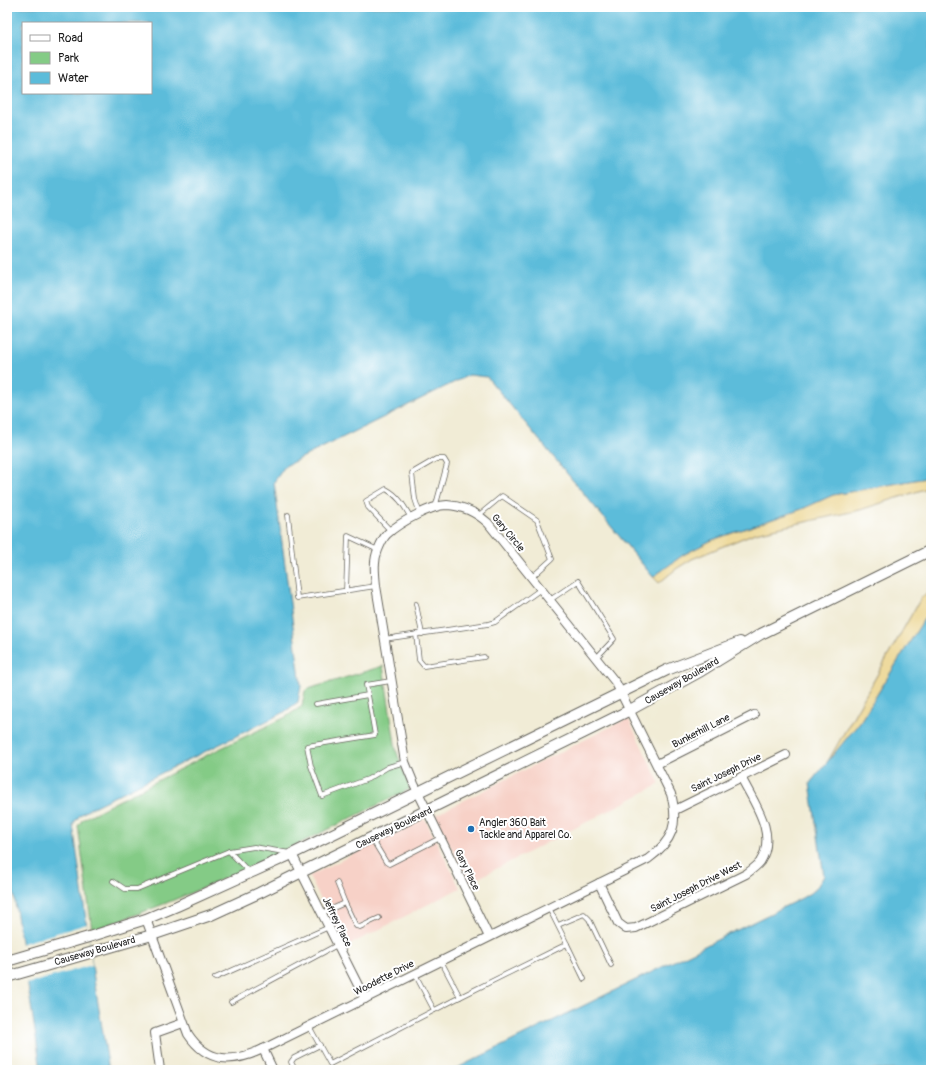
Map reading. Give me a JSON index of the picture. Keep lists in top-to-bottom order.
{
  "streets": {
    "street": [
      "Gary Circle",
      "Causeway Boulevard",
      "Bunkerhill Lane",
      "Saint Joseph Drive",
      "Gary Place",
      "Saint Joseph Drive West",
      "Jeffrey Place",
      "Woodette Drive"
    ]
  },
  "crossings": [
    ["Gary Circle", "Causeway Boulevard"],
    ["Gary Circle", "Bunkerhill Lane"],
    ["Gary Circle", "Saint Joseph Drive"],
    ["Gary Circle", "Gary Place"],
    ["Gary Circle", "Woodette Drive"],
    ["Causeway Boulevard", "Gary Place"],
    ["Causeway Boulevard", "Jeffrey Place"],
    ["Causeway Boulevard", "Woodette Drive"],
    ["Saint Joseph Drive", "Saint Joseph Drive West"],
    ["Saint Joseph Drive", "Woodette Drive"],
    ["Gary Place", "Woodette Drive"],
    ["Saint Joseph Drive West", "Woodette Drive"],
    ["Jeffrey Place", "Woodette Drive"]
  ],
  "places": ["Angler 360 Bait Tackle and Apparel Co."],
  "legend": ["Road", "Park", "Water"]
}
